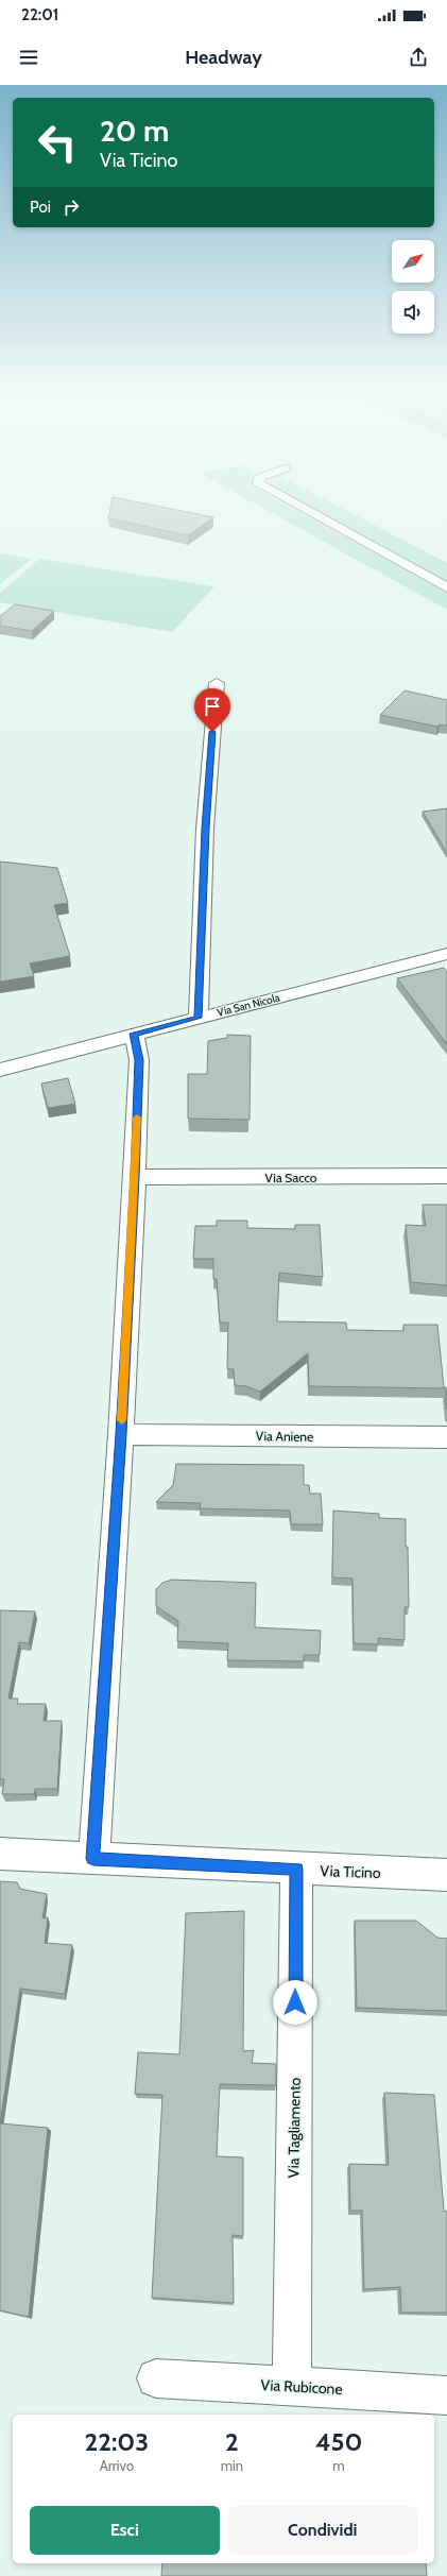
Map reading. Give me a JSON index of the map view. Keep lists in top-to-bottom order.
{
  "streets": {
    "street": [
      "Via San Nicola",
      "Via Sacco",
      "Via Aniene",
      "Via Ticino",
      "Via Tagliamento",
      "Via Rubicone"
    ]
  },
  "crossings": [
    ["Via Ticino", "Via Tagliamento"],
    ["Via Tagliamento", "Via Rubicone"]
  ],
  "north": "top right",
  "page": {
    "status": "22:01",
    "header": "Headway",
    "turn": ["20 m", "Via Ticino"],
    "then": "Poi",
    "eta": [
      "22:03",
      "Arrivo",
      "2",
      "min",
      "450",
      "m"
    ],
    "buttons": ["Esci", "Condividi"]
  }
}
